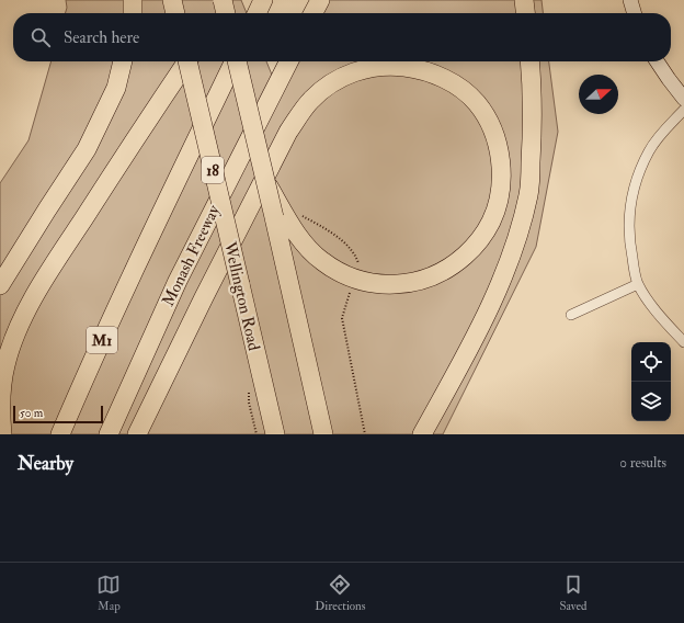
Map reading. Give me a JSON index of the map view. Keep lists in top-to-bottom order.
{
  "streets": {
    "highway": [
      "18",
      "Monash Freeway",
      "Wellington Road",
      "M1"
    ]
  },
  "scale_bar": "50 m",
  "north": "right",
  "page": {
    "search": "Search here",
    "scale": "50 m",
    "heading": ["Nearby", "0 results"],
    "nav": ["Map", "Directions", "Saved"]
  }
}
